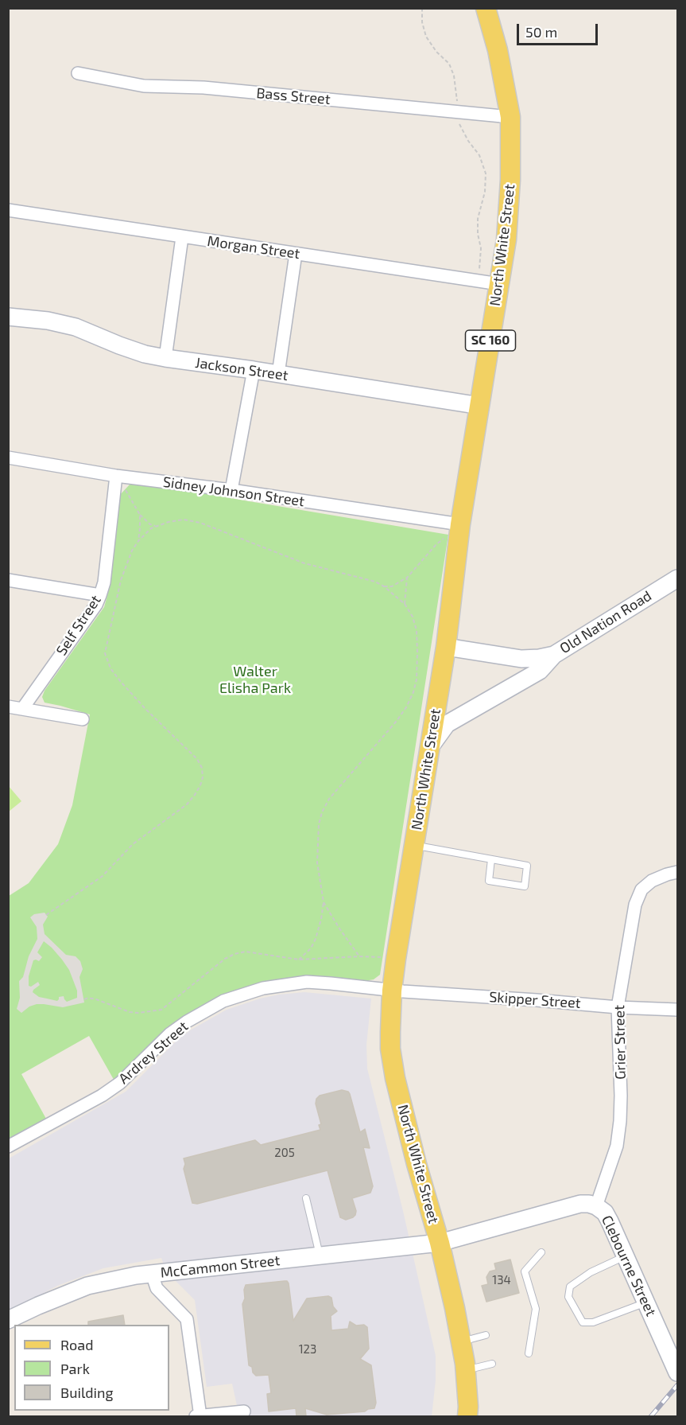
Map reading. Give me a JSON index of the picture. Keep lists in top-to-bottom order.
{
  "streets": {
    "main road": ["North White Street", "SC 160"],
    "street": [
      "Bass Street",
      "Morgan Street",
      "Jackson Street",
      "Sidney Johnson Street",
      "Old Nation Road",
      "Self Street",
      "Skipper Street",
      "Grier Street",
      "Ardrey Street",
      "Clebourne Street",
      "McCammon Street"
    ]
  },
  "crossings": [
    ["Bass Street", "North White Street"],
    ["North White Street", "Morgan Street"],
    ["North White Street", "Jackson Street"],
    ["North White Street", "Sidney Johnson Street"],
    ["North White Street", "Old Nation Road"],
    ["North White Street", "Skipper Street"],
    ["North White Street", "Ardrey Street"],
    ["North White Street", "Clebourne Street"],
    ["North White Street", "McCammon Street"],
    ["Sidney Johnson Street", "Self Street"],
    ["Skipper Street", "Grier Street"],
    ["Skipper Street", "Ardrey Street"],
    ["Grier Street", "Clebourne Street"],
    ["Clebourne Street", "McCammon Street"]
  ],
  "parks": ["Walter Elisha Park"],
  "house_numbers": ["205", "134", "123"],
  "legend": ["Road", "Park", "Building"],
  "scale_bar": "50 m"
}
